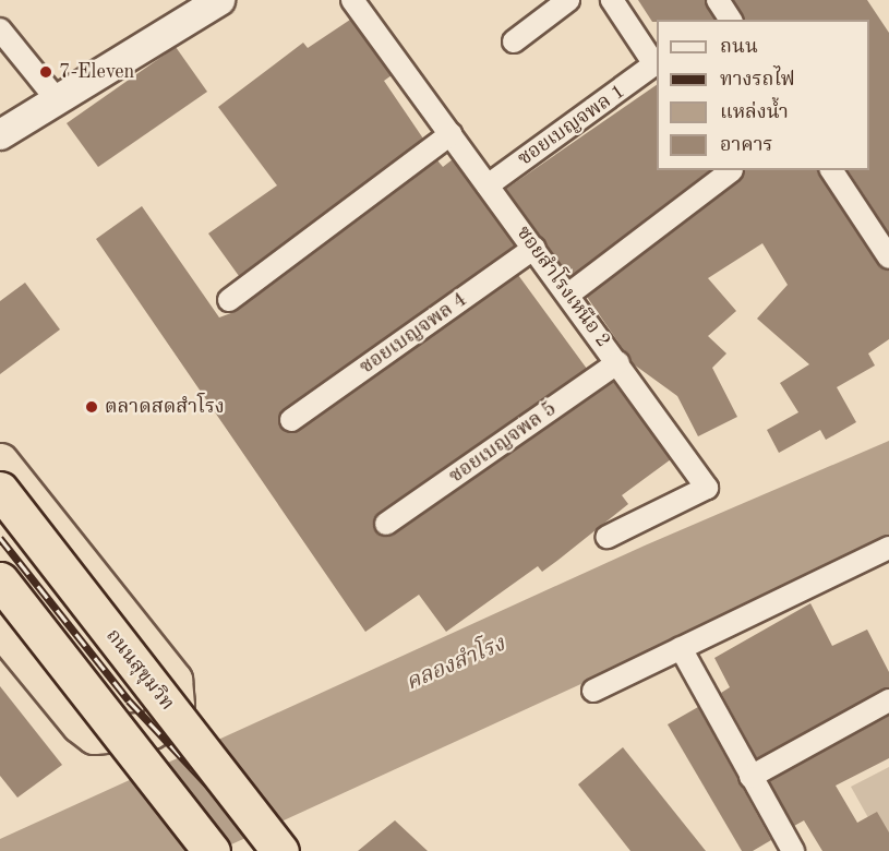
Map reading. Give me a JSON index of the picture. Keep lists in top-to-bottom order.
{
  "streets": {
    "highway": ["ถนนสุขุมวิท"],
    "street": [
      "ซอยเบญจพล 1",
      "ซอยสำโรงเหนือ 2",
      "ซอยเบญจพล 4",
      "ซอยเบญจพล 5"
    ]
  },
  "crossings": [
    ["ซอยเบญจพล 1", "ซอยสำโรงเหนือ 2"],
    ["ซอยสำโรงเหนือ 2", "ซอยเบญจพล 4"],
    ["ซอยสำโรงเหนือ 2", "ซอยเบญจพล 5"]
  ],
  "water": ["คลองสำโรง"],
  "places": ["7-Eleven", "ตลาดสดสำโรง"],
  "legend": [
    "ถนน",
    "ทางรถไฟ",
    "แหล่งน้ำ",
    "อาคาร"
  ]
}
